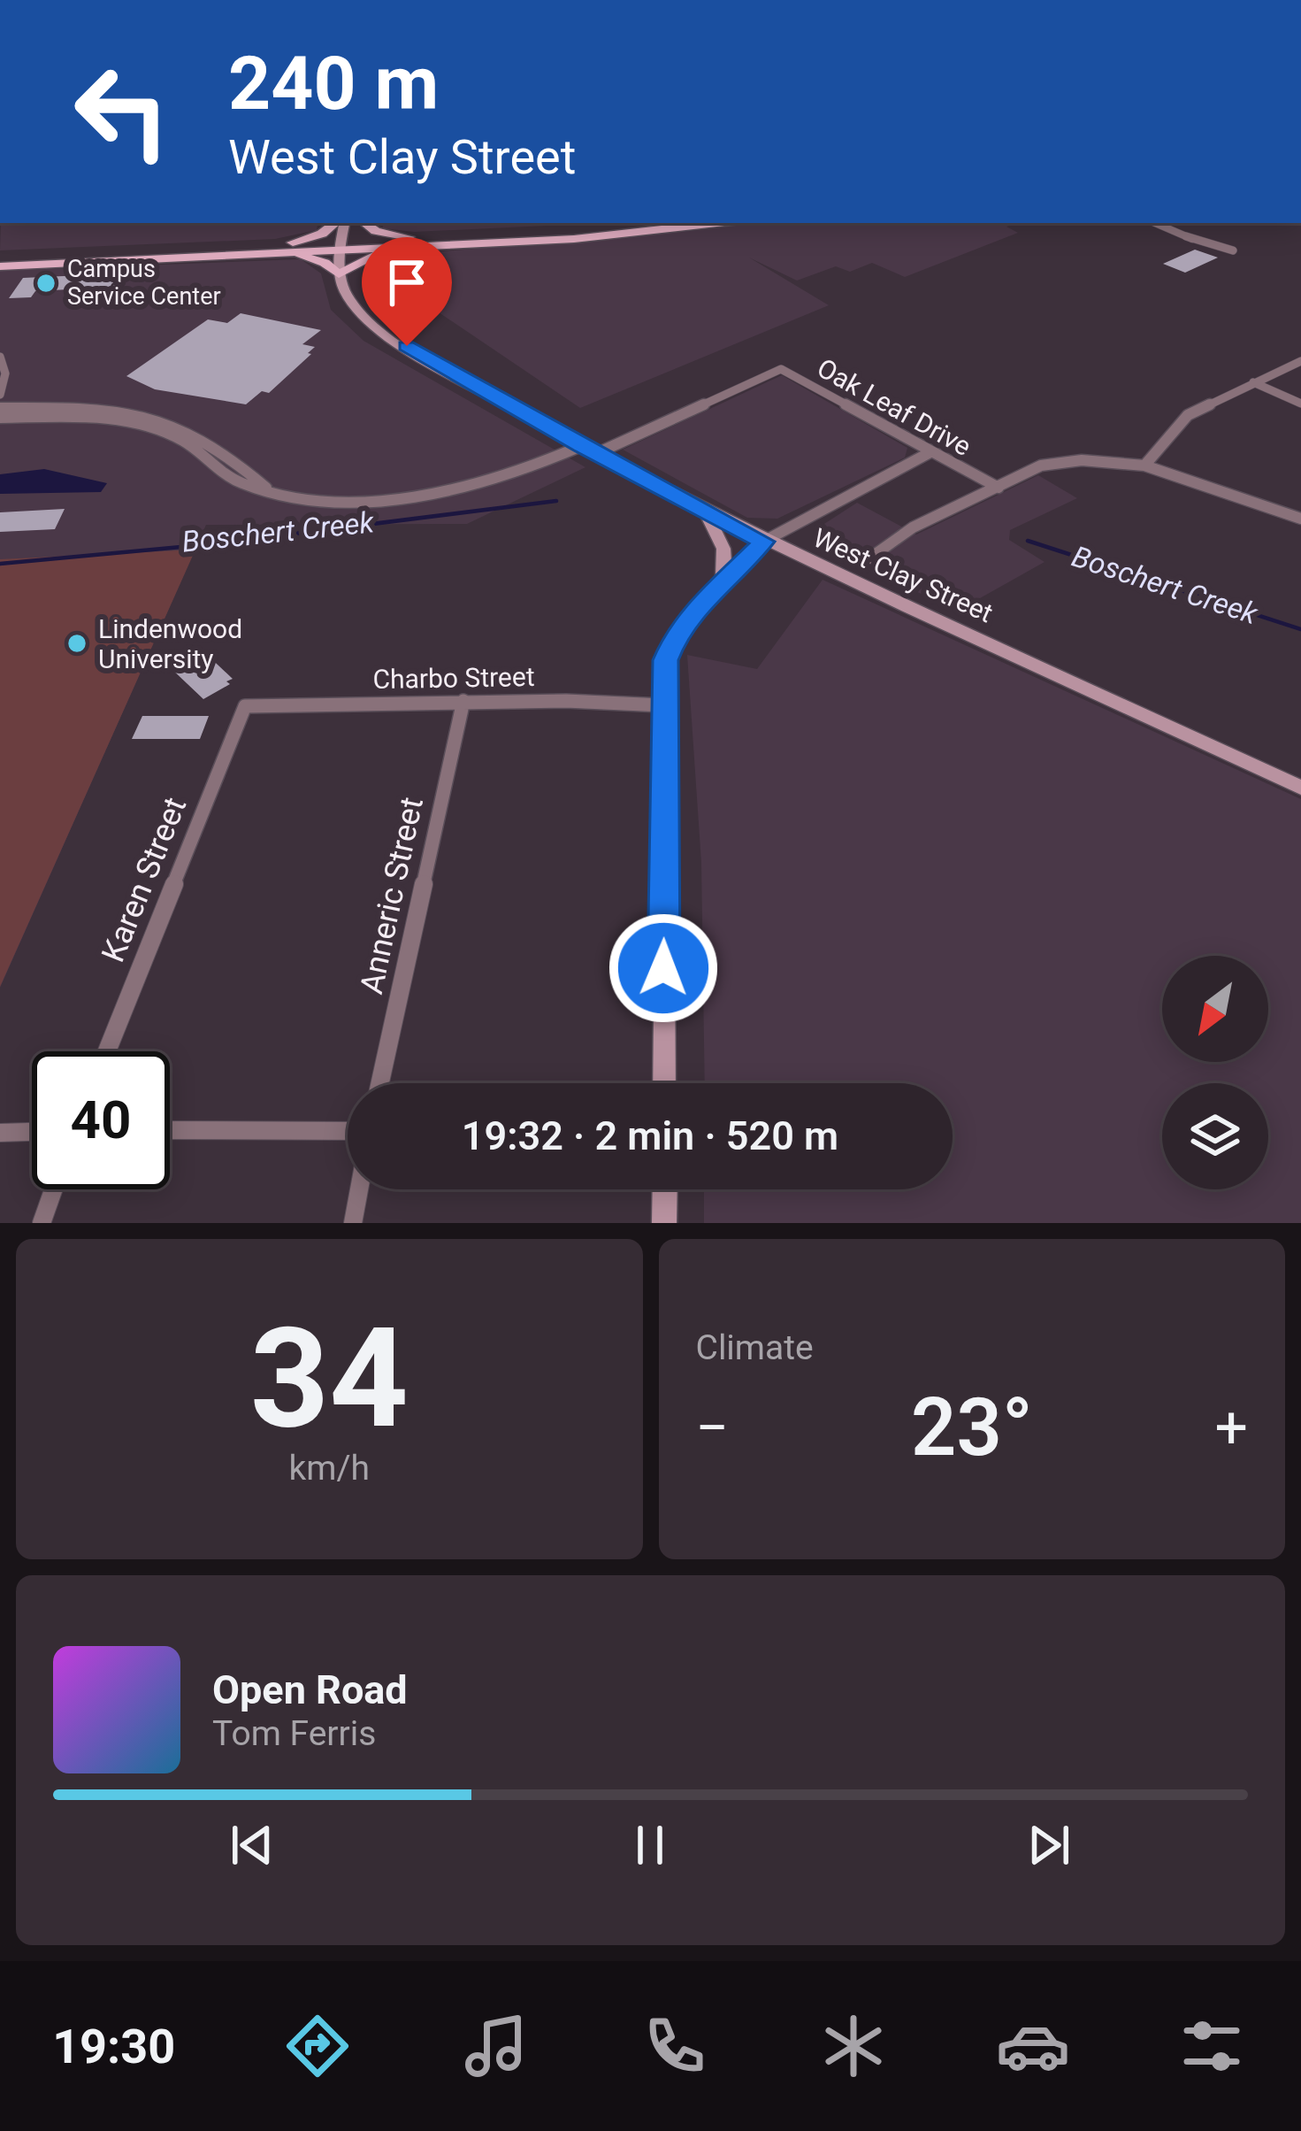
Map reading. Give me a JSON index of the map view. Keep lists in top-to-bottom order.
{
  "streets": {
    "main road": ["West Clay Street"],
    "street": [
      "Oak Leaf Drive",
      "Charbo Street",
      "Karen Street",
      "Anneric Street"
    ]
  },
  "crossings": [
    ["Oak Leaf Drive", "West Clay Street"],
    ["Charbo Street", "Karen Street"],
    ["Charbo Street", "Anneric Street"]
  ],
  "water": ["Boschert Creek"],
  "places": ["Campus Service Center", "Lindenwood University"],
  "north": "bottom left",
  "page": {
    "turn": ["240 m", "West Clay Street"],
    "limit": "40",
    "trip": "19:32 · 2 min · 520 m",
    "tile": [
      ["34", "km/h"],
      "Climate"
    ],
    "heat": ["−", "23°", "+"],
    "song": ["Open Road", "Tom Ferris"],
    "tabs": "19:30"
  }
}
